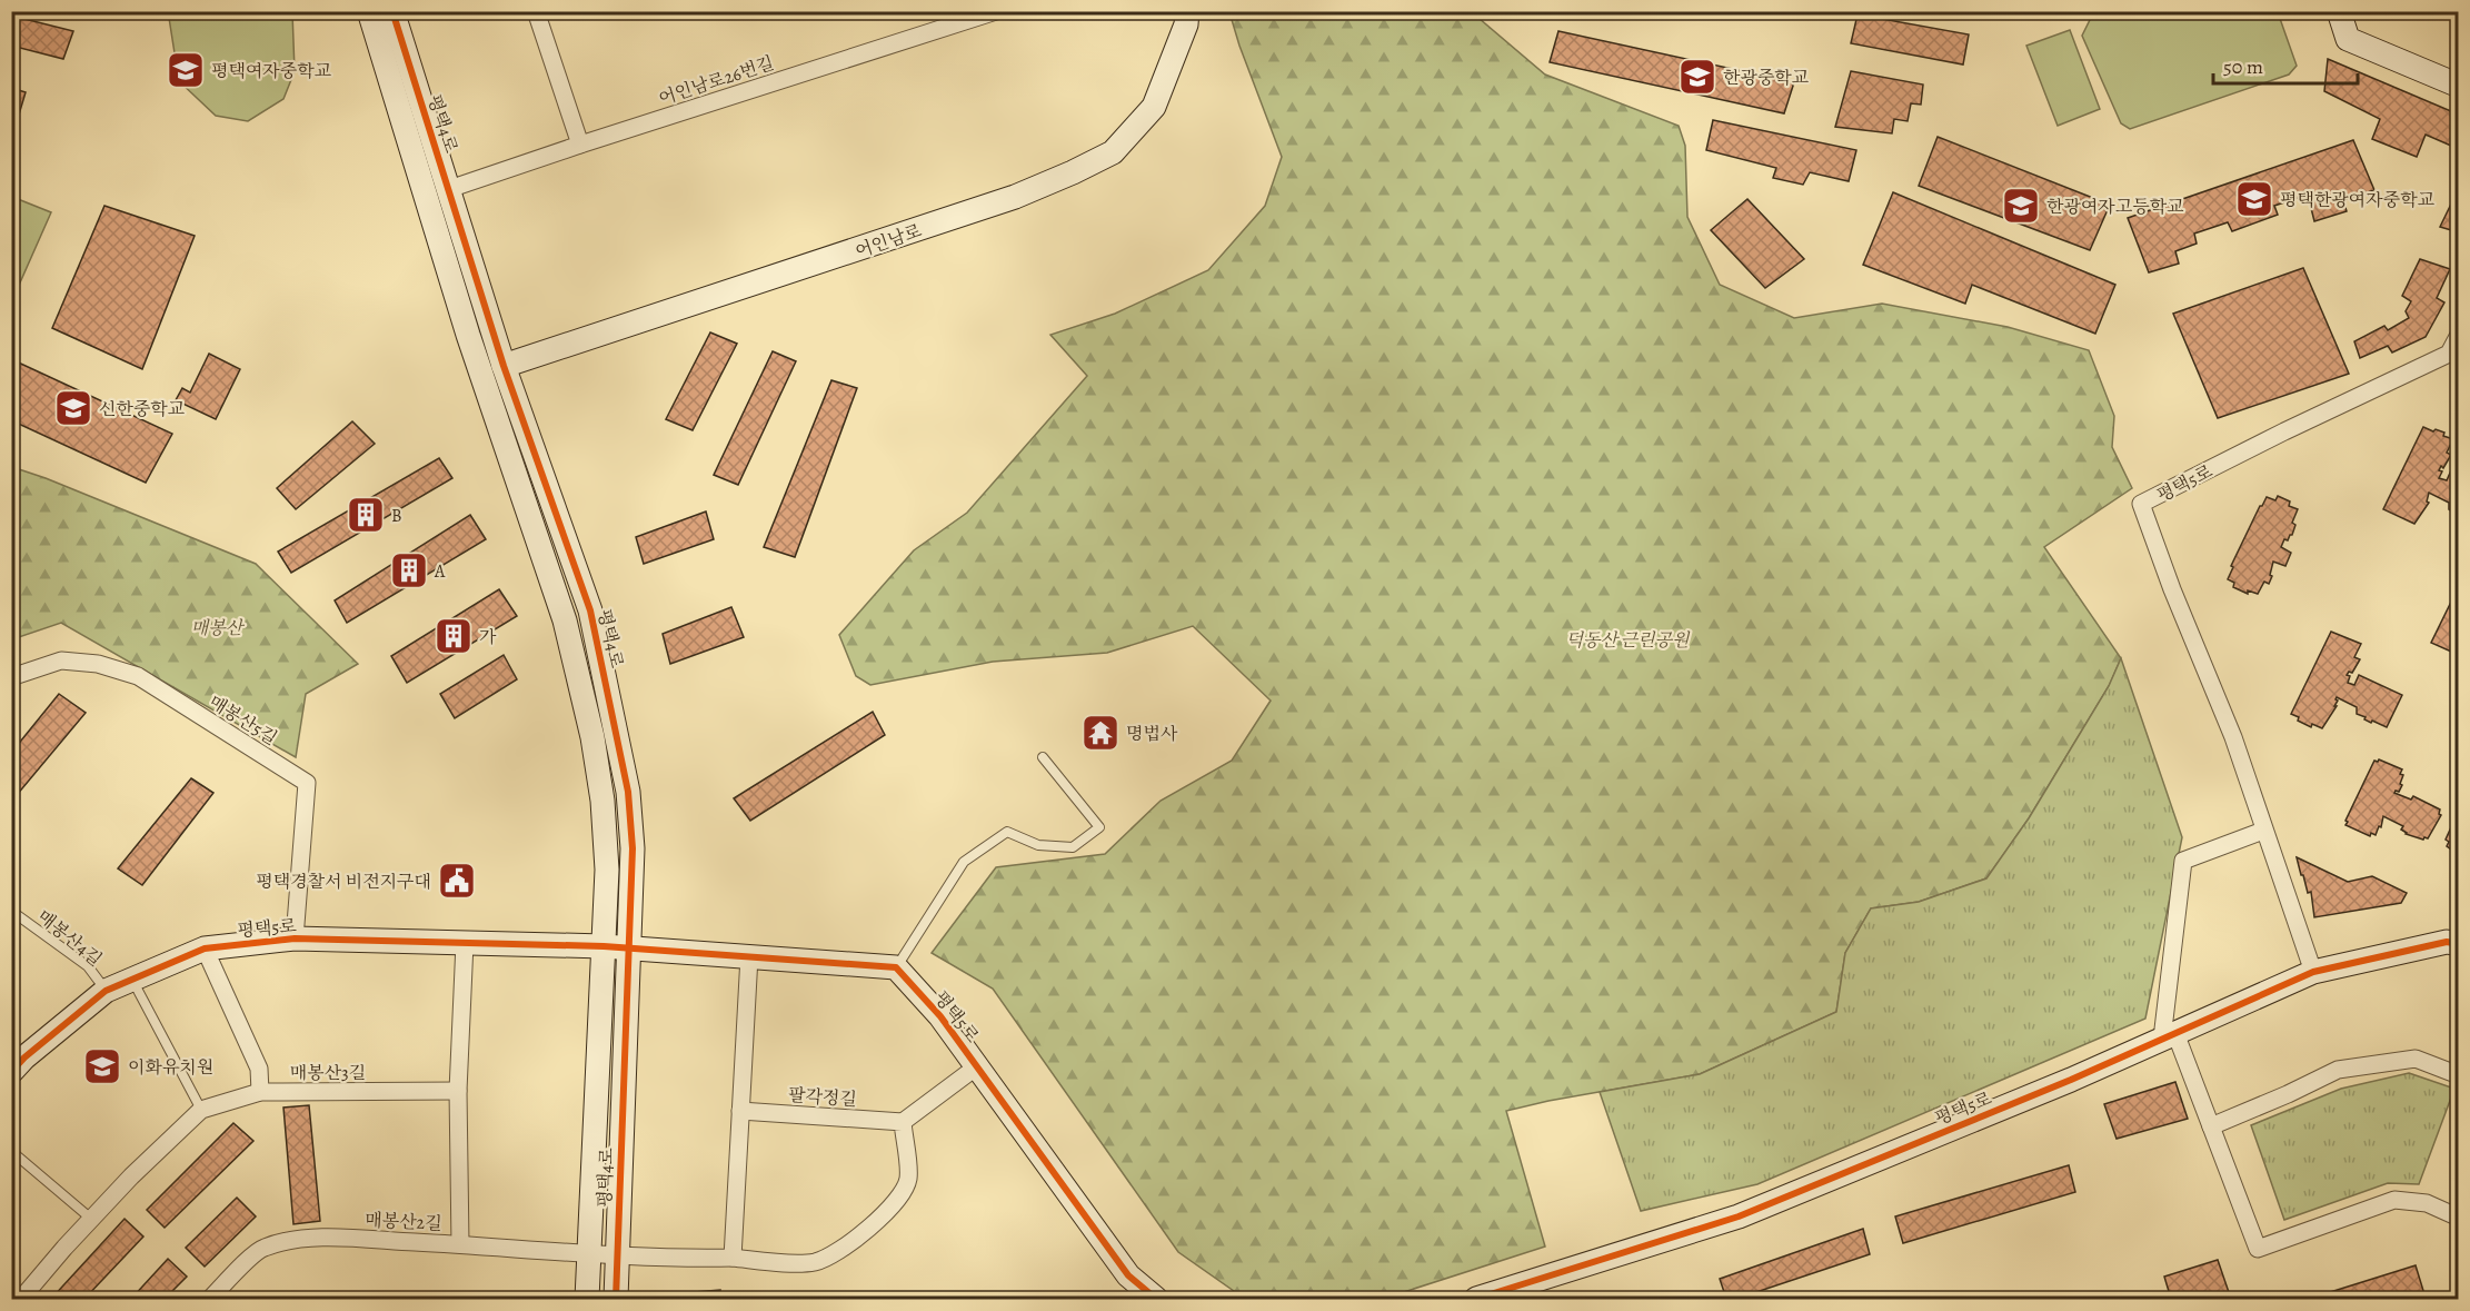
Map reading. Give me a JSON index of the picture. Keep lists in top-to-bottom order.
{
  "streets": {
    "street": [
      "어인남로26번길",
      "평택4로",
      "어인남로",
      "평택5로",
      "매봉산5길",
      "매봉산3길",
      "팔각정길",
      "매봉산2길"
    ],
    "lane": ["매봉산4길"]
  },
  "crossings": [
    ["어인남로26번길", "평택4로"],
    ["평택4로", "어인남로"],
    ["평택4로", "평택5로"],
    ["평택4로", "매봉산2길"],
    ["평택5로", "매봉산5길"],
    ["평택5로", "매봉산4길"]
  ],
  "parks": ["매봉산", "덕동산 근린공원"],
  "places": {
    "school or university": [
      "평택여자중학교",
      "한광중학교",
      "평택한광여자중학교",
      "한광여자고등학교",
      "신한중학교",
      "이화유치원"
    ],
    "building": ["B", "A", "가"],
    "temple": ["명법사"],
    "public building": ["평택경찰서 비전지구대"]
  },
  "scale_bar": "50 m"
}
